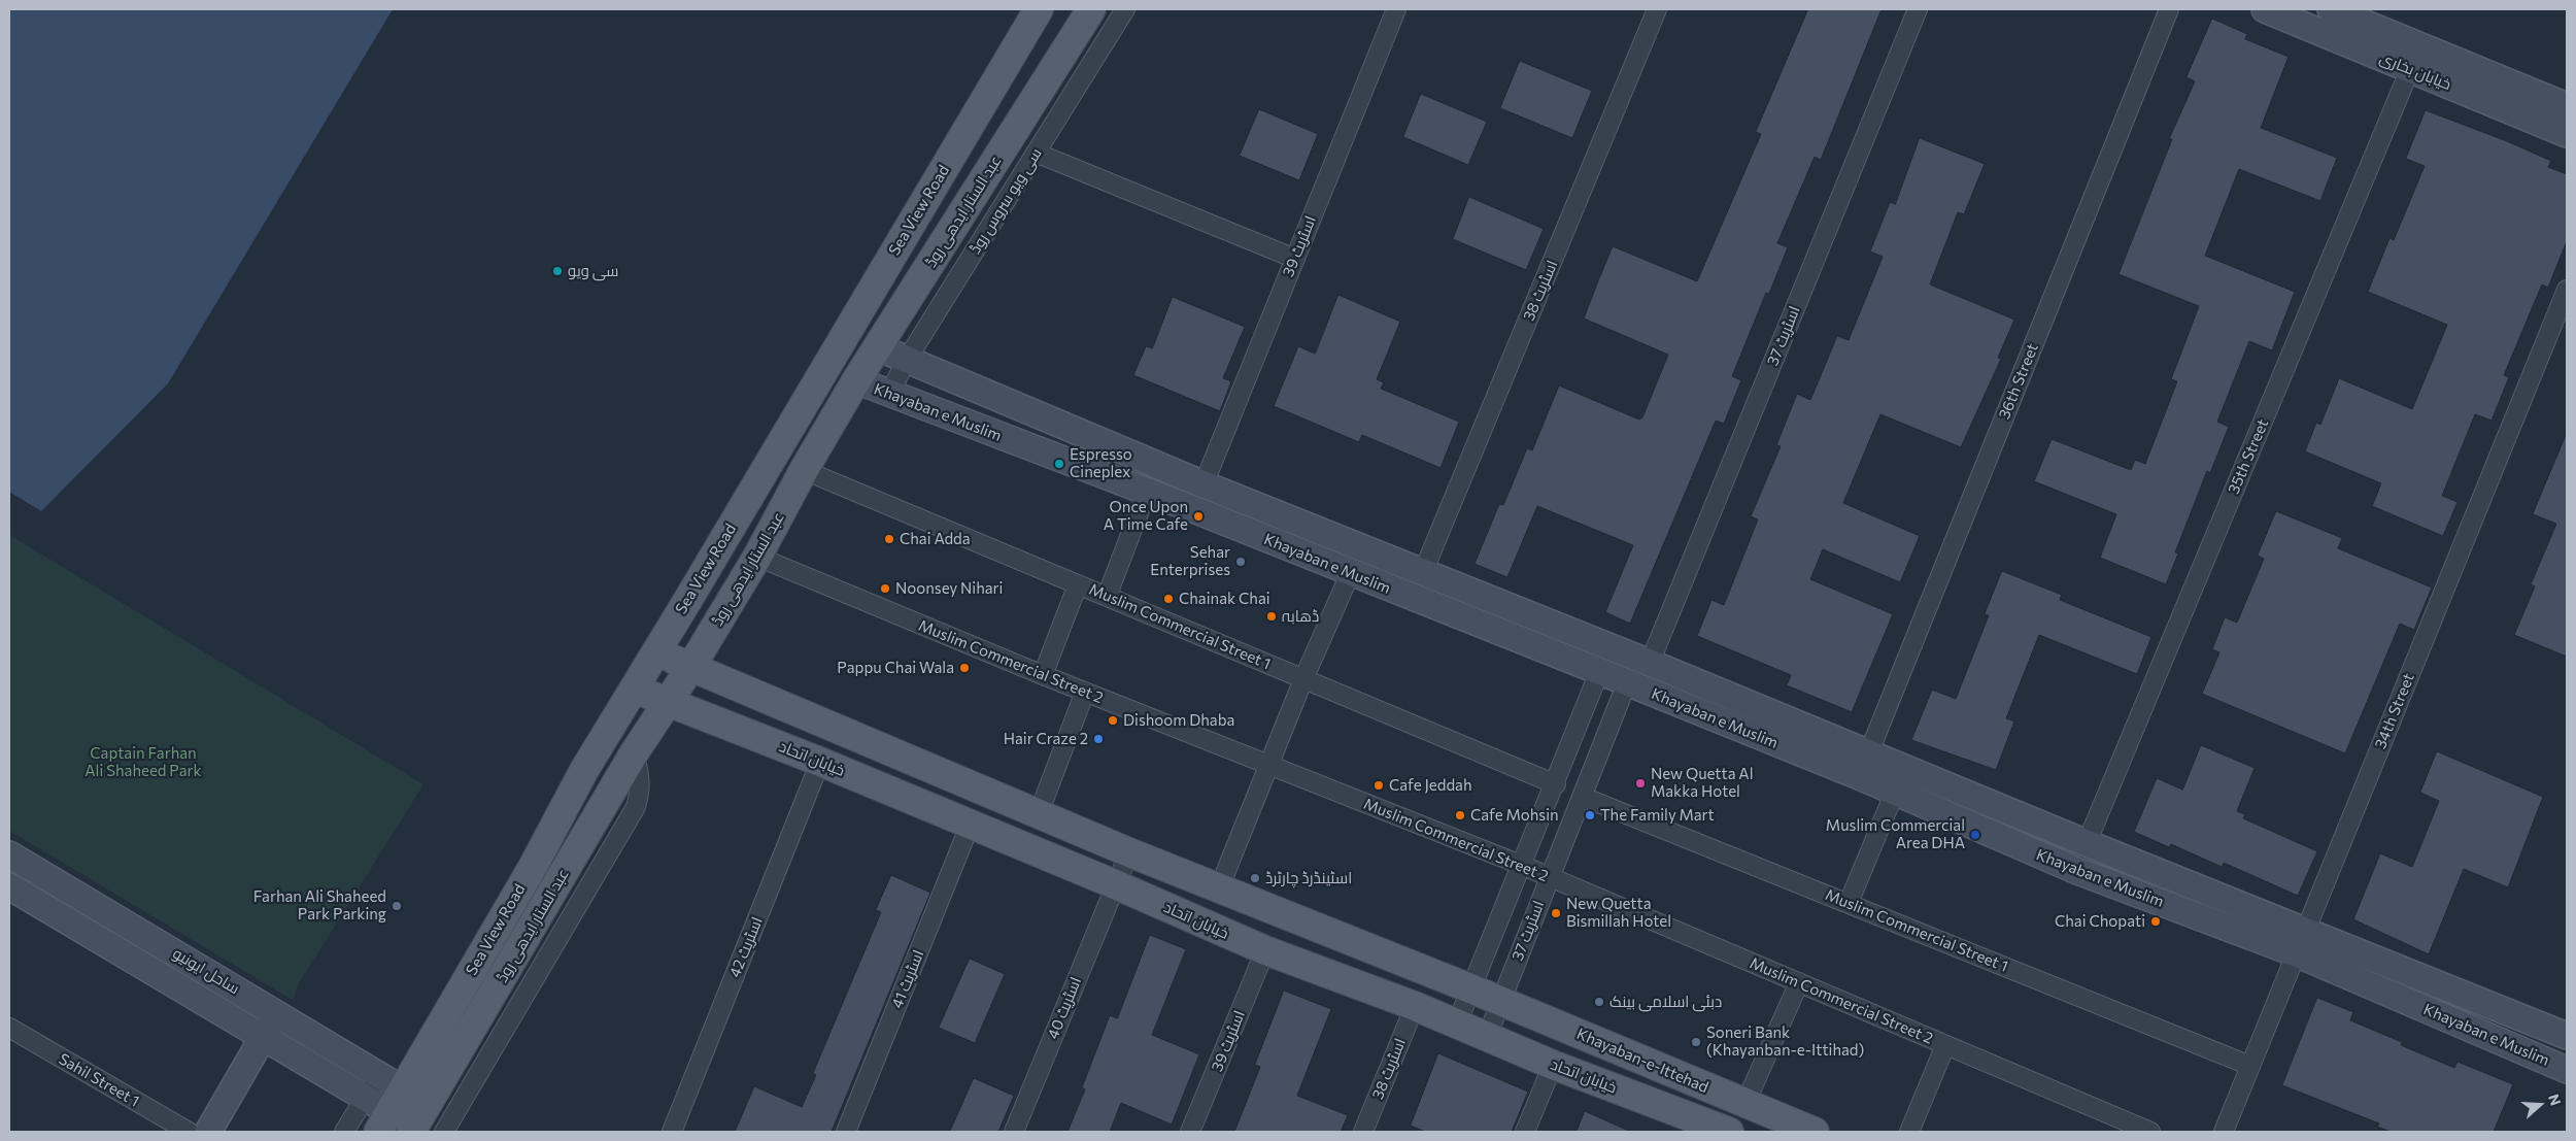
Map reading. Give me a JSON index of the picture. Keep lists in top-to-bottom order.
{
  "streets": {
    "main road": [
      "Sea View Road",
      "عبد الستار ایدھی روڈ",
      "خیابان اتحاد",
      "Khayaban-e-Ittehad"
    ],
    "street": [
      "خیابان بخاری",
      "سی ویو سروس روڈ",
      "اسٹریٹ 39",
      "اسٹریٹ 38",
      "اسٹریٹ 37",
      "36th Street",
      "Khayaban e Muslim",
      "35th Street",
      "Muslim Commercial Street 1",
      "Muslim Commercial Street 2",
      "34th Street",
      "اسٹریٹ 42",
      "ساحل ایونیو",
      "اسٹریٹ 41",
      "اسٹریٹ 40",
      "Sahil Street 1"
    ]
  },
  "crossings": [
    ["خیابان بخاری", "35th Street"],
    ["سی ویو سروس روڈ", "Khayaban e Muslim"],
    ["Sea View Road", "خیابان اتحاد"],
    ["Sea View Road", "ساحل ایونیو"],
    ["عبد الستار ایدھی روڈ", "Khayaban e Muslim"],
    ["عبد الستار ایدھی روڈ", "Muslim Commercial Street 1"],
    ["عبد الستار ایدھی روڈ", "Muslim Commercial Street 2"],
    ["عبد الستار ایدھی روڈ", "خیابان اتحاد"],
    ["اسٹریٹ 39", "Khayaban e Muslim"],
    ["اسٹریٹ 39", "خیابان اتحاد"],
    ["اسٹریٹ 38", "Khayaban e Muslim"],
    ["اسٹریٹ 38", "خیابان اتحاد"],
    ["اسٹریٹ 37", "Khayaban e Muslim"],
    ["اسٹریٹ 37", "Muslim Commercial Street 1"],
    ["اسٹریٹ 37", "Muslim Commercial Street 2"],
    ["اسٹریٹ 37", "خیابان اتحاد"],
    ["اسٹریٹ 37", "Khayaban-e-Ittehad"],
    ["36th Street", "Khayaban e Muslim"],
    ["Khayaban e Muslim", "35th Street"],
    ["Khayaban e Muslim", "34th Street"],
    ["Muslim Commercial Street 1", "34th Street"],
    ["خیابان اتحاد", "اسٹریٹ 42"],
    ["خیابان اتحاد", "اسٹریٹ 41"],
    ["خیابان اتحاد", "اسٹریٹ 40"]
  ],
  "parks": ["Captain Farhan Ali Shaheed Park"],
  "places": [
    "سی ویو",
    "Espresso Cineplex",
    "Once Upon A Time Cafe",
    "Chai Adda",
    "Sehar Enterprises",
    "Noonsey Nihari",
    "Chainak Chai",
    "ڈھابہ",
    "Pappu Chai Wala",
    "Dishoom Dhaba",
    "Hair Craze 2",
    "New Quetta Al Makka Hotel",
    "Cafe Jeddah",
    "Cafe Mohsin",
    "The Family Mart",
    "Muslim Commercial Area DHA",
    "اسٹینڈرڈ چارٹرڈ",
    "Farhan Ali Shaheed Park Parking",
    "New Quetta Bismillah Hotel",
    "Chai Chopati",
    "دبئی اسلامی بینک",
    "Soneri Bank (Khayanban-e-Ittihad)"
  ],
  "north": "right"
}
